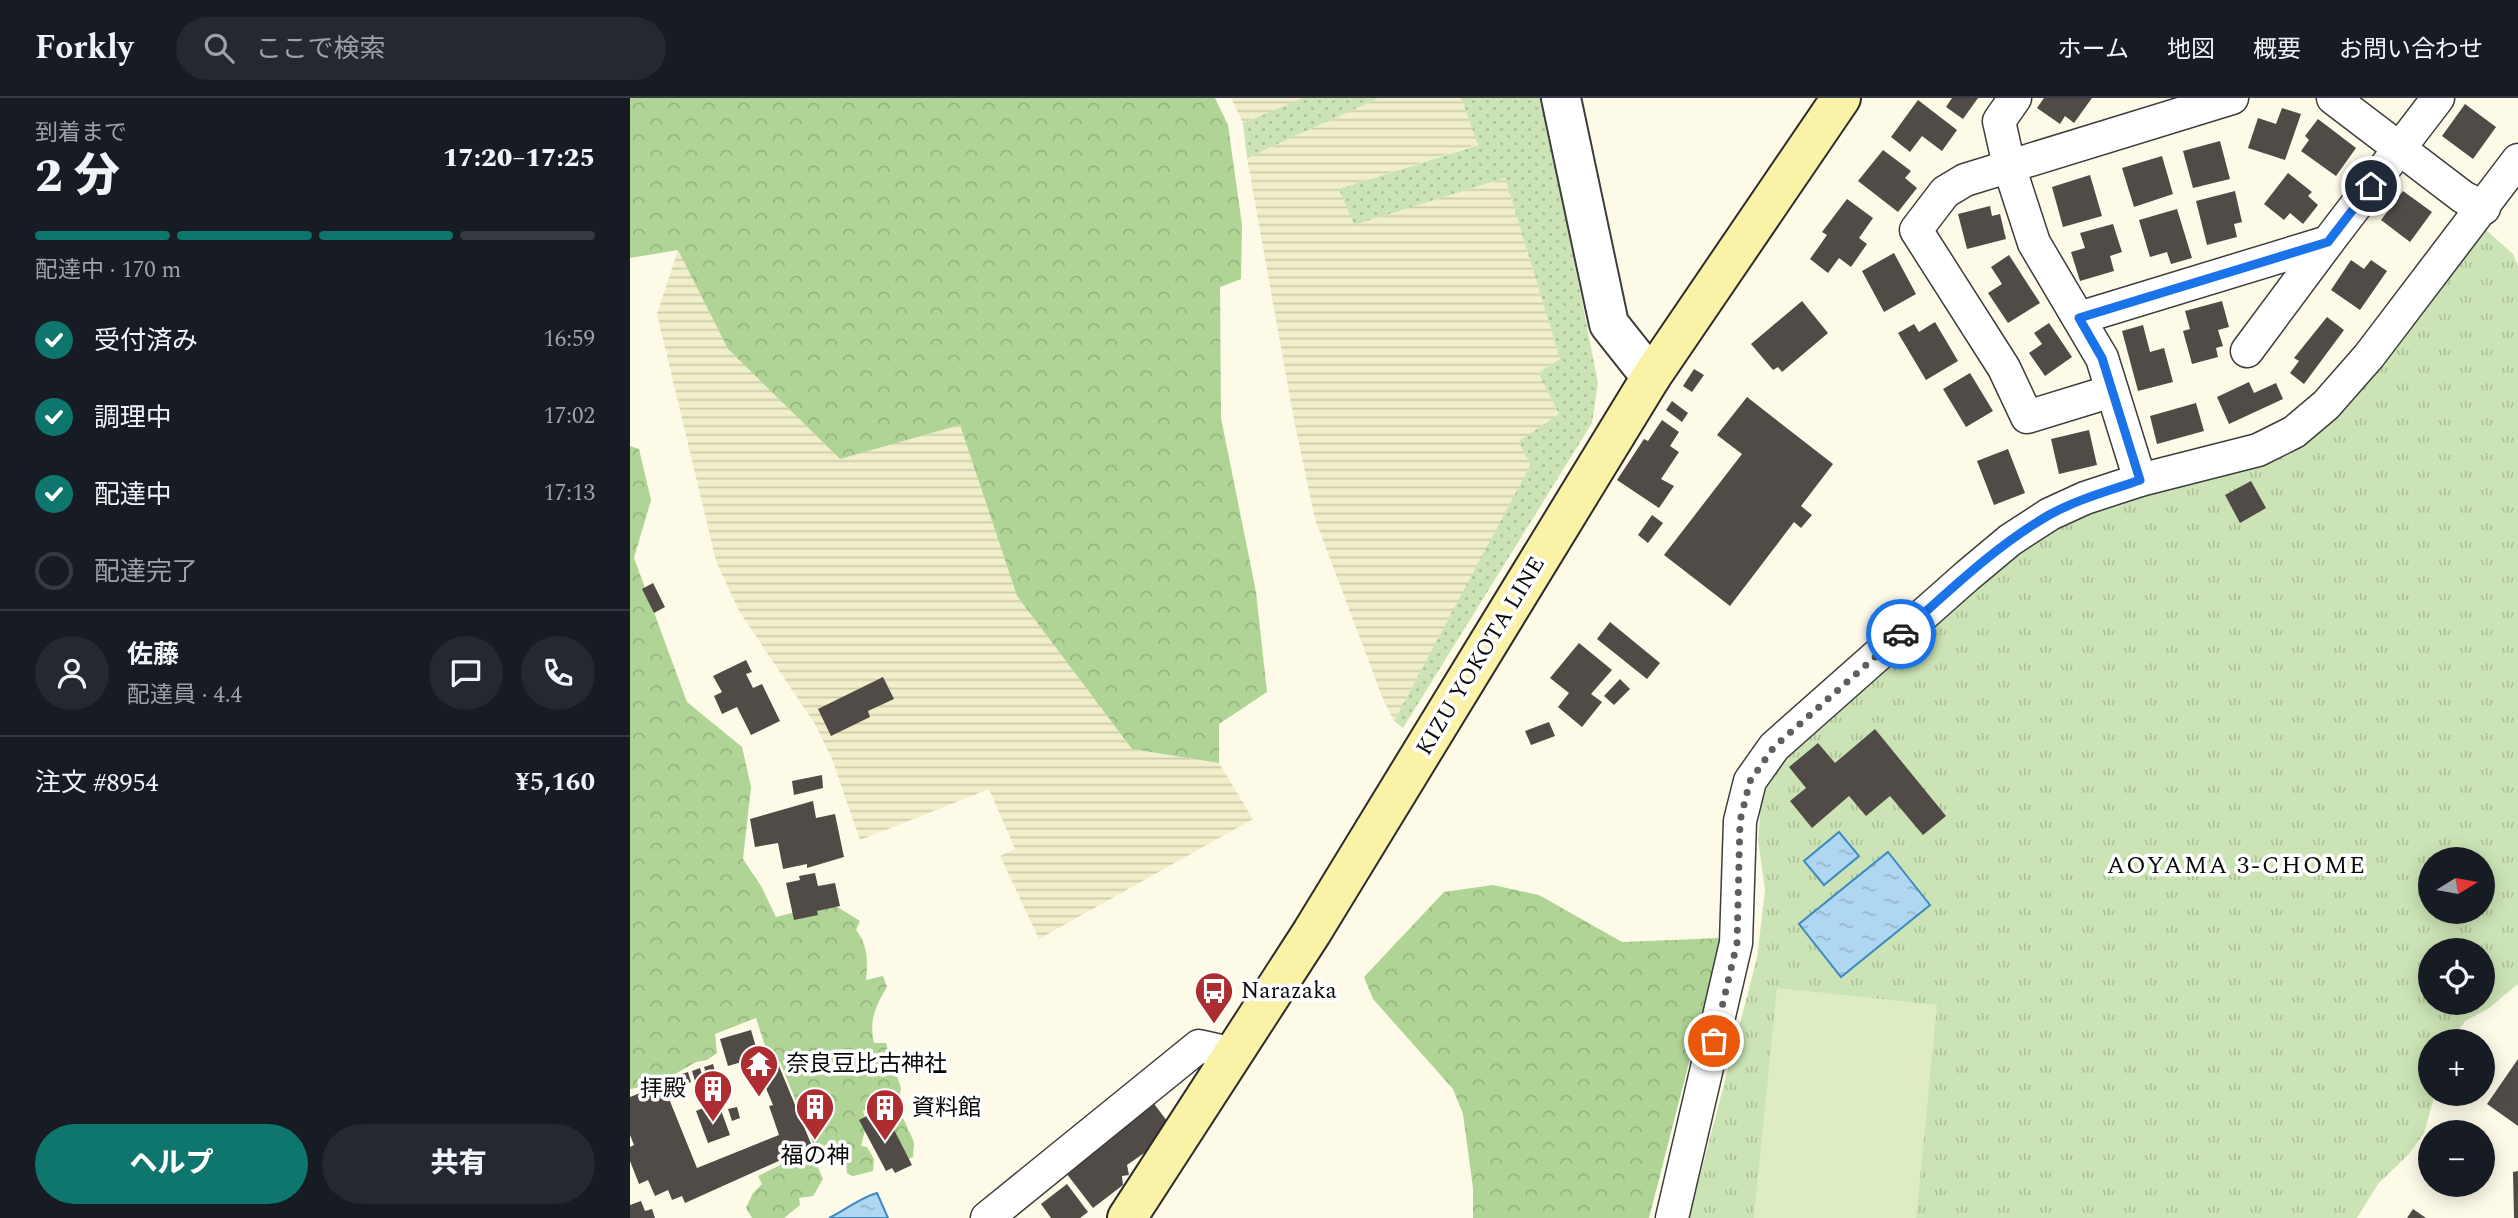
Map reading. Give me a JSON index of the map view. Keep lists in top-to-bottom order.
{
  "streets": {
    "main road": ["KIZU YOKOTA LINE"]
  },
  "districts": ["AOYAMA 3-CHOME"],
  "places": {
    "bus stop": ["Narazaka"],
    "temple": ["奈良豆比古神社"],
    "building": ["拝殿", "福の神", "資料館"]
  },
  "north": "right",
  "page": {
    "header": "Forkly",
    "search": "ここで検索",
    "nav": [
      "ホーム",
      "地図",
      "概要",
      "お問い合わせ"
    ],
    "heading": ["2 分", "到着まで", "17:20–17:25"],
    "panel": [
      "佐藤",
      "配達員 · 4.4",
      "注文 #8954",
      "¥5,160"
    ],
    "bar": "配達中 · 170 m",
    "list": [
      ["受付済み", "16:59"],
      ["調理中", "17:02"],
      ["配達中", "17:13"],
      "配達完了"
    ],
    "map_buttons": ["+", "−"],
    "buttons": ["ヘルプ", "共有"]
  }
}
